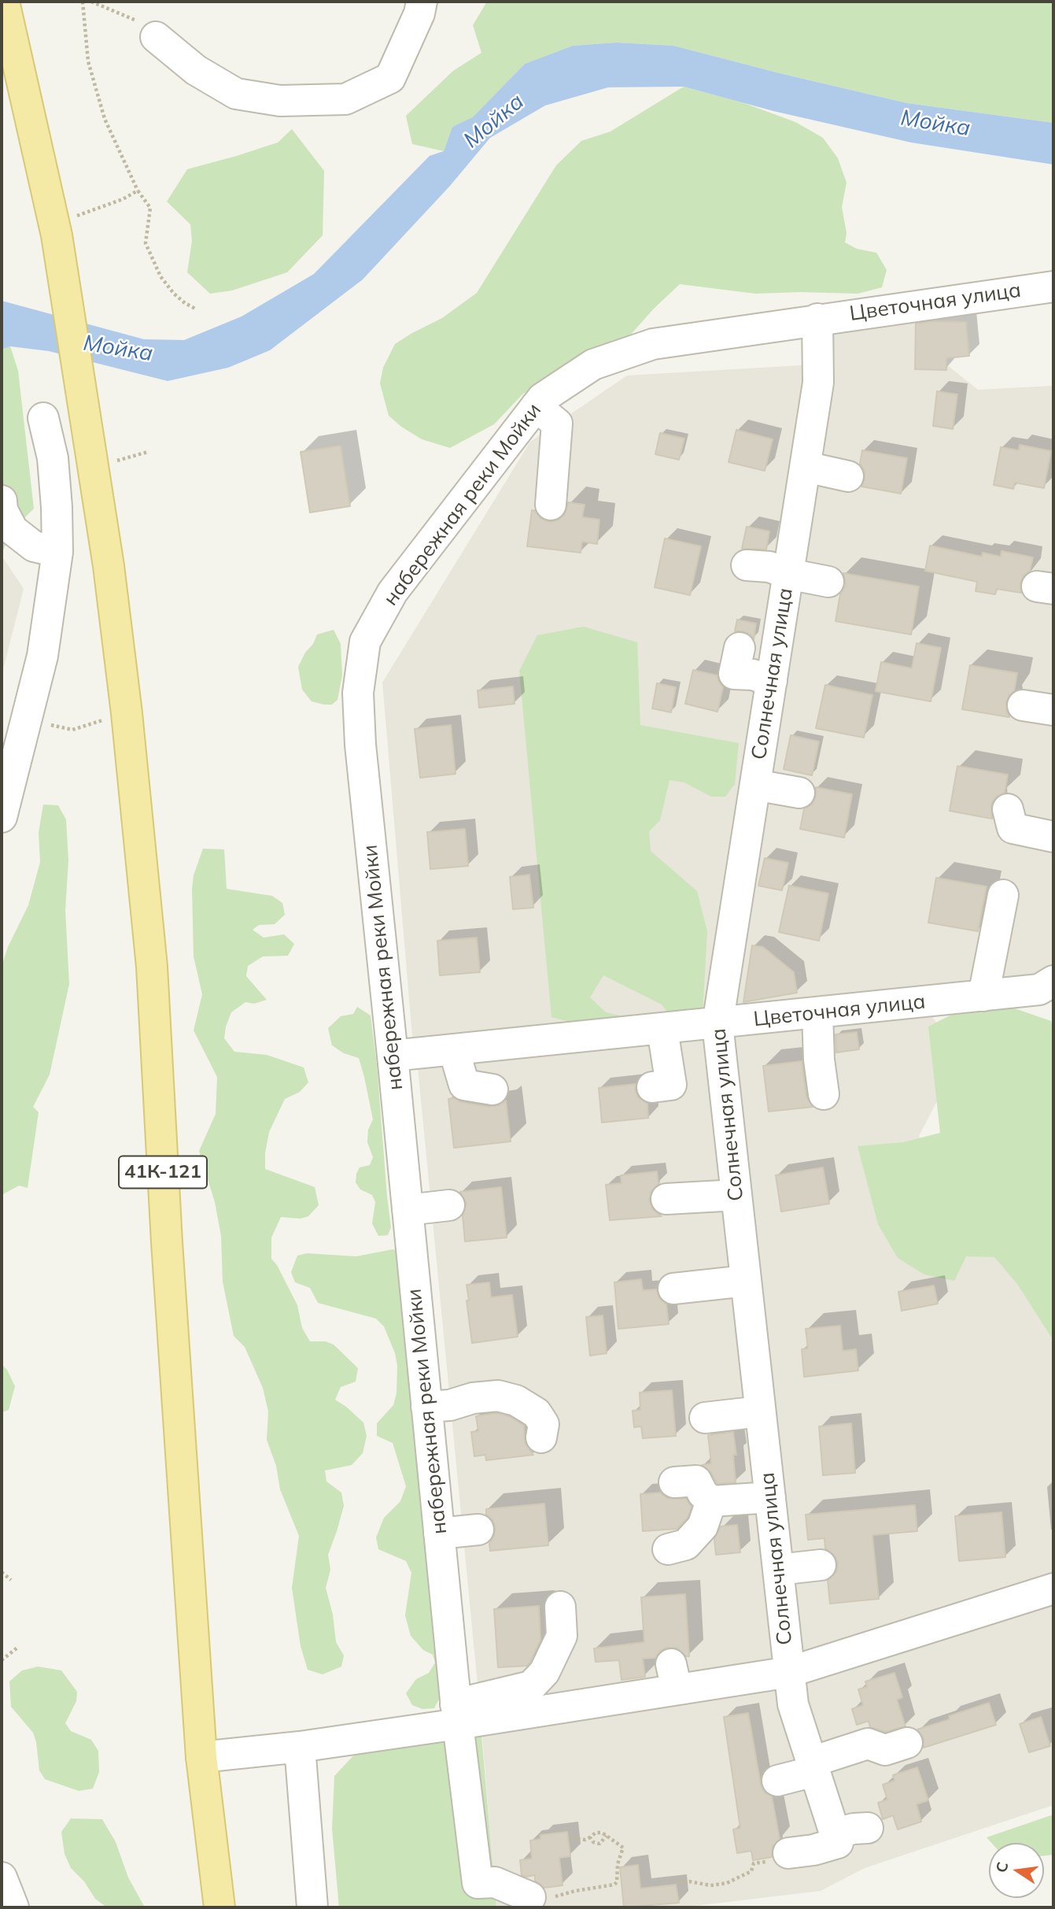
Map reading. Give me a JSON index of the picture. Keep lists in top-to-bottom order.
{
  "streets": {
    "main road": ["41К-121"],
    "street": ["Цветочная улица", "набережная реки Мойки", "Солнечная улица"]
  },
  "crossings": [
    ["Цветочная улица", "набережная реки Мойки"],
    ["Цветочная улица", "Солнечная улица"],
    ["набережная реки Мойки", "Солнечная улица"]
  ],
  "water": ["Мойка"],
  "north": "left"
}
